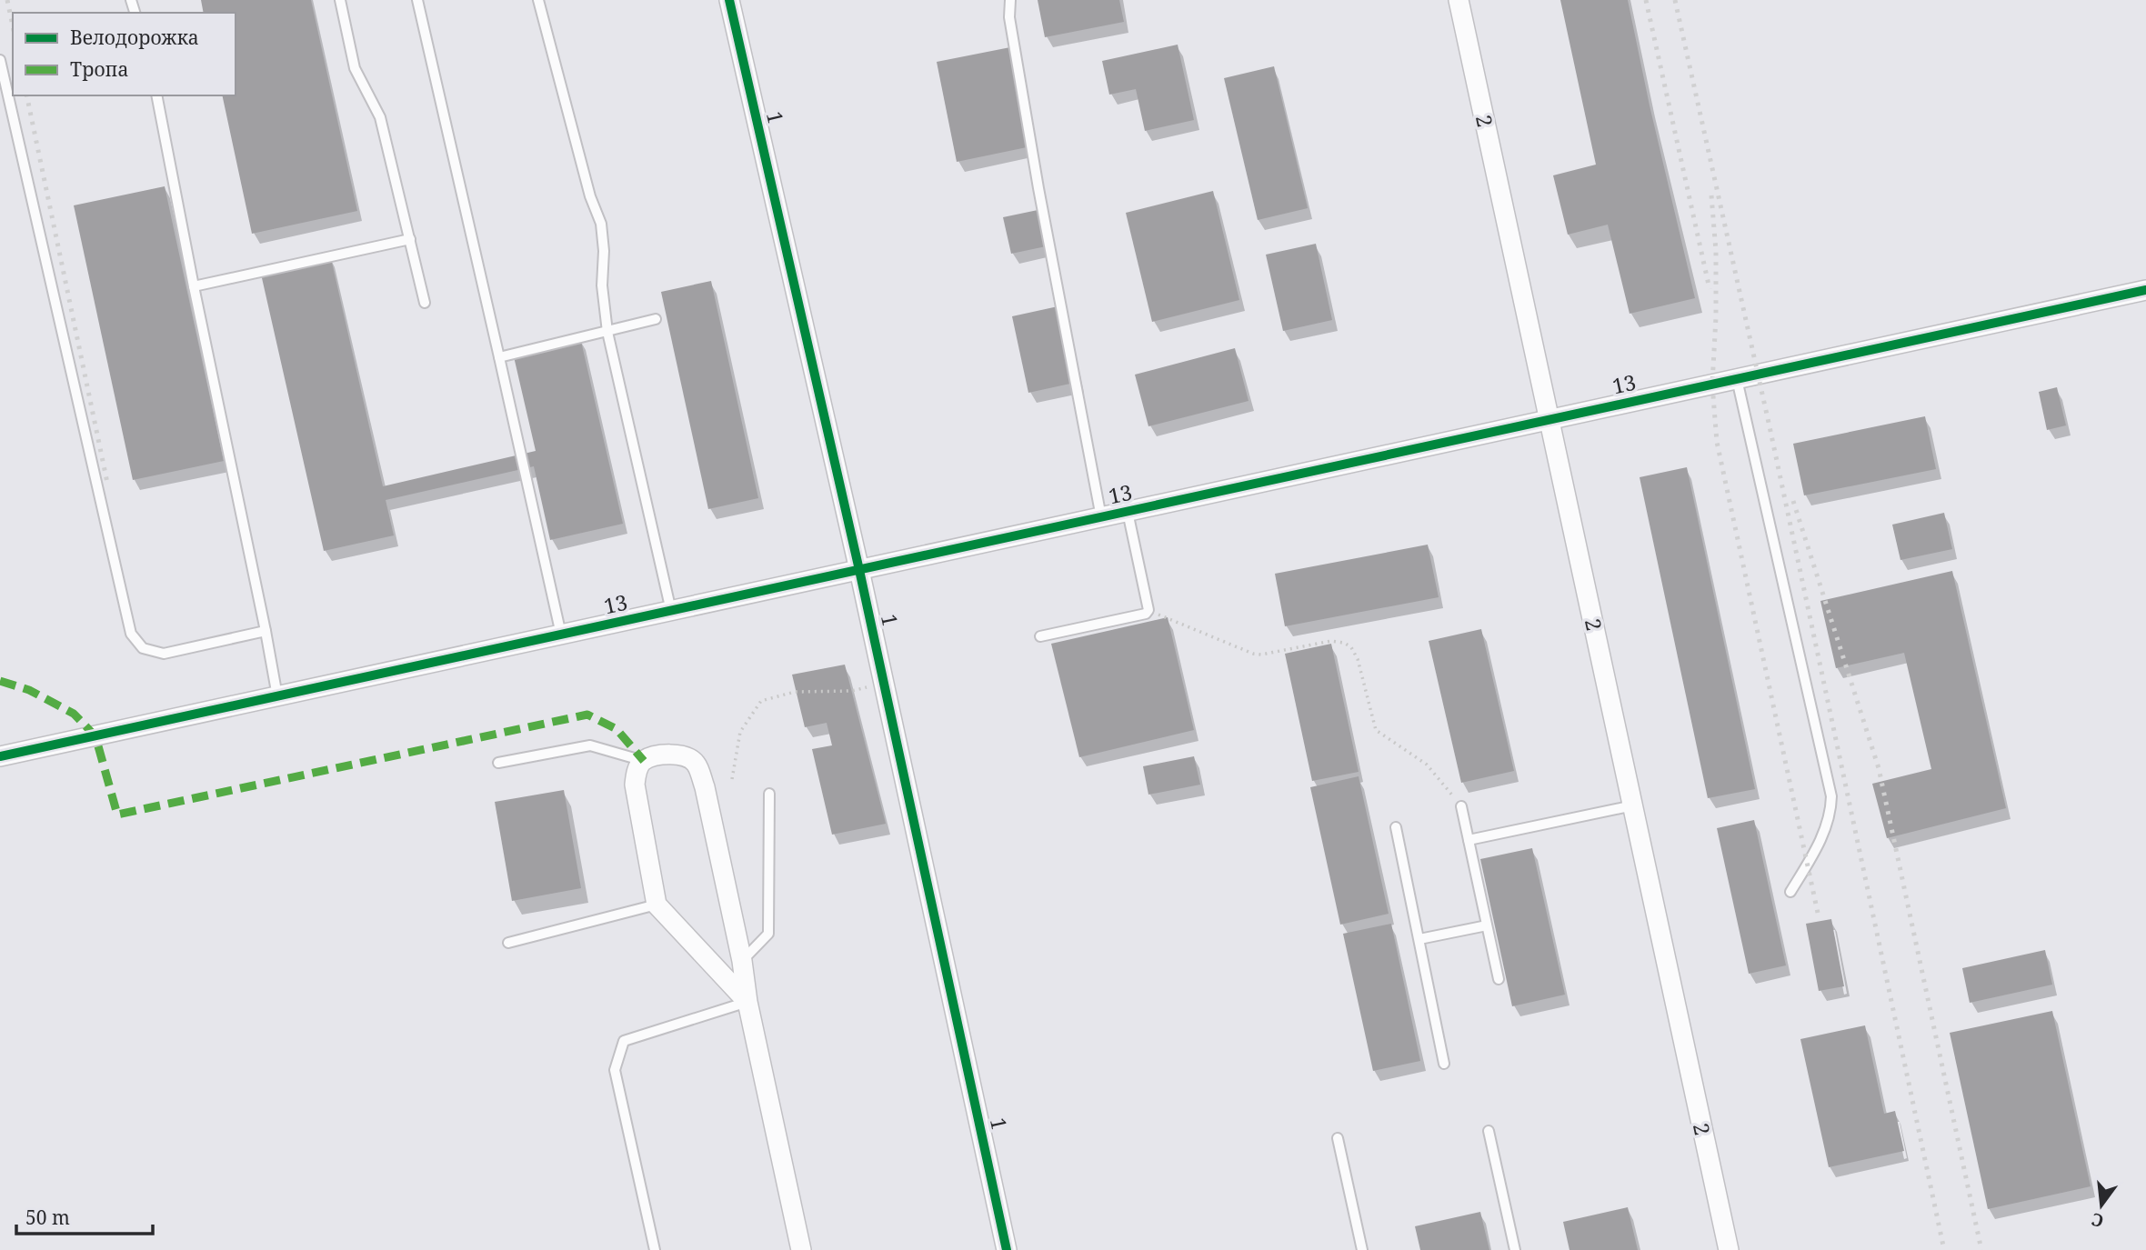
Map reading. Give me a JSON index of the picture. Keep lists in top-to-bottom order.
{
  "streets": {
    "street": ["1", "2", "13"]
  },
  "crossings": [
    ["1", "13"],
    ["2", "13"]
  ],
  "legend": ["Велодорожка", "Тропа"],
  "scale_bar": "50 m",
  "north": "bottom"
}
